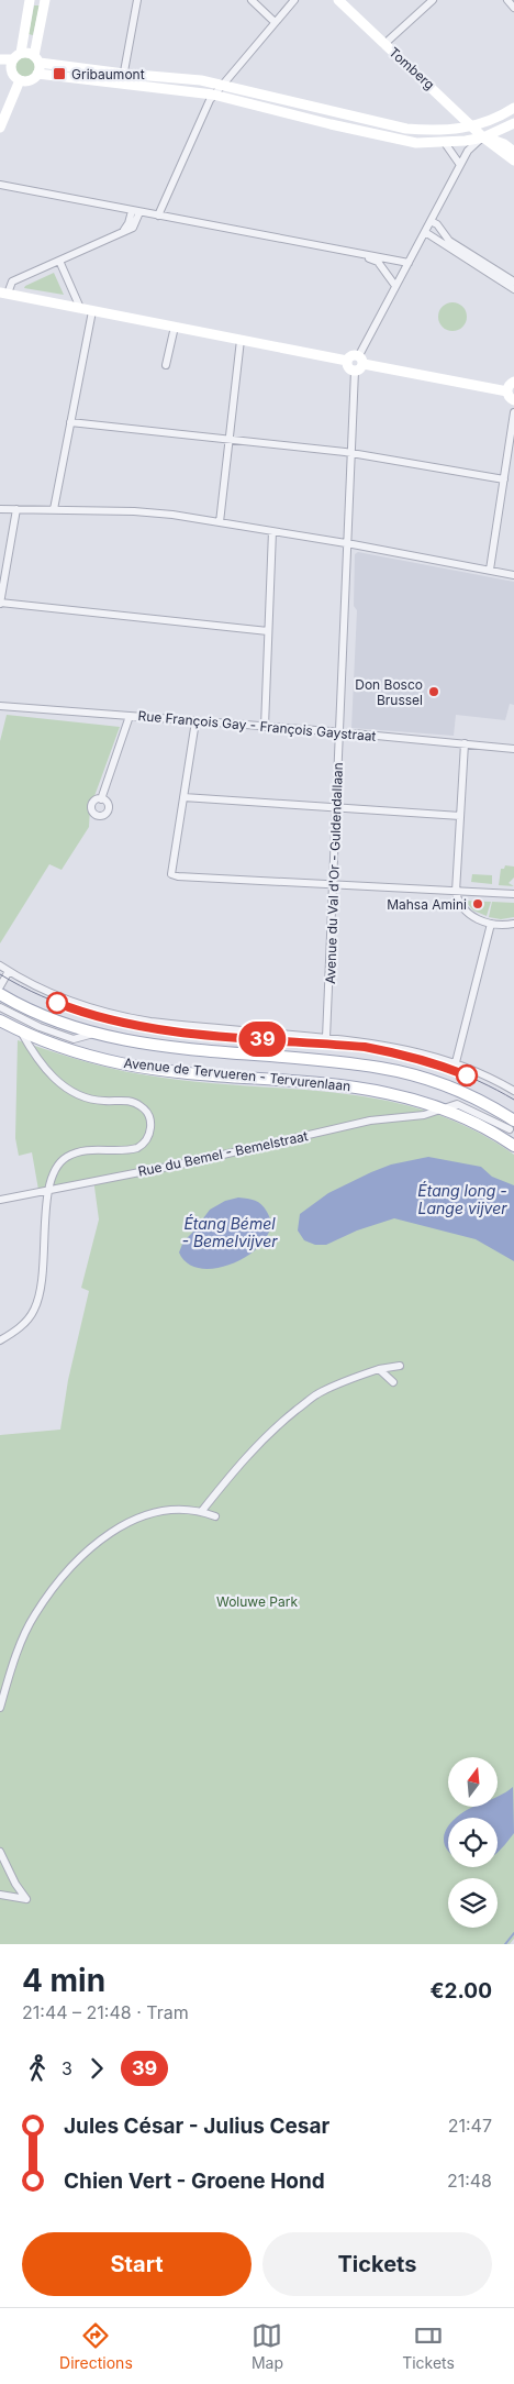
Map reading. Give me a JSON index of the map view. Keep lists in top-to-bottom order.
{
  "streets": {
    "main road": ["Tomberg", "Avenue de Tervueren - Tervurenlaan"],
    "street": ["Rue François Gay - François Gaystraat", "Avenue du Val d'Or - Guldendallaan", "Rue du Bemel - Bemelstraat"]
  },
  "crossings": [
    ["Rue François Gay - François Gaystraat", "Avenue du Val d'Or - Guldendallaan"],
    ["Avenue de Tervueren - Tervurenlaan", "Rue du Bemel - Bemelstraat"]
  ],
  "water": ["Étang long - Lange vijver", "Étang Bémel - Bemelvijver"],
  "parks": ["Woluwe Park"],
  "places": {
    "transit": ["Gribaumont"],
    "other": ["Don Bosco Brussel", "Mahsa Amini"]
  },
  "lines": ["tram line 39"],
  "north": "top",
  "page": {
    "on_map": "39",
    "heading": ["4 min", "21:44 – 21:48 · Tram", "€2.00"],
    "legs": ["3", "39"],
    "list": [
      {
        "name": "Jules César - Julius Cesar",
        "value": "21:47"
      },
      {
        "name": "Chien Vert - Groene Hond",
        "value": "21:48"
      }
    ],
    "buttons": ["Start", "Tickets"],
    "tabs": ["Directions", "Map", "Tickets"]
  }
}
